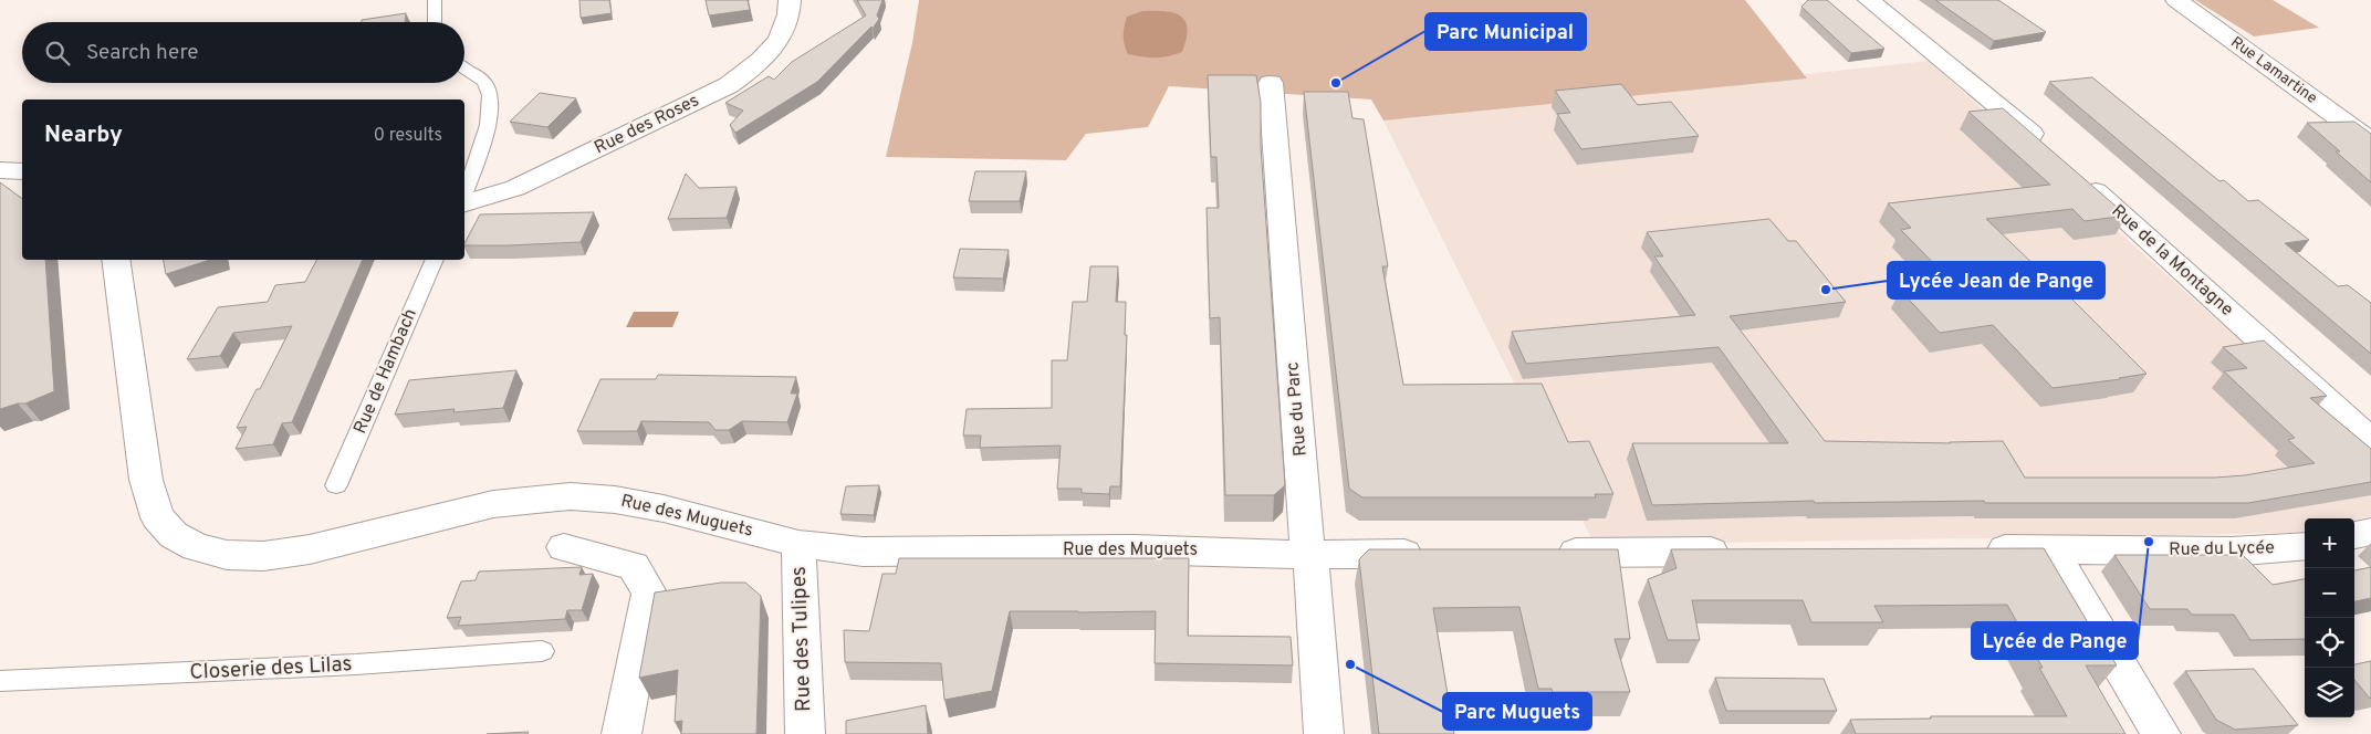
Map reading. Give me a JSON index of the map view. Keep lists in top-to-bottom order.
{
  "streets": {
    "street": [
      "Rue Lamartine",
      "Rue des Roses",
      "Rue de la Montagne",
      "Rue du Parc",
      "Rue des Muguets",
      "Rue du Lycée",
      "Rue des Tulipes"
    ],
    "lane": ["Rue de Hambach", "Closerie des Lilas"]
  },
  "crossings": [
    ["Rue du Parc", "Rue des Muguets"],
    ["Rue des Muguets", "Rue des Tulipes"]
  ],
  "places": [
    "Parc Municipal",
    "Lycée Jean de Pange",
    "Lycée de Pange",
    "Parc Muguets"
  ],
  "page": {
    "search": "Search here",
    "heading": ["Nearby", "0 results"],
    "map_buttons": ["+", "−"]
  }
}
